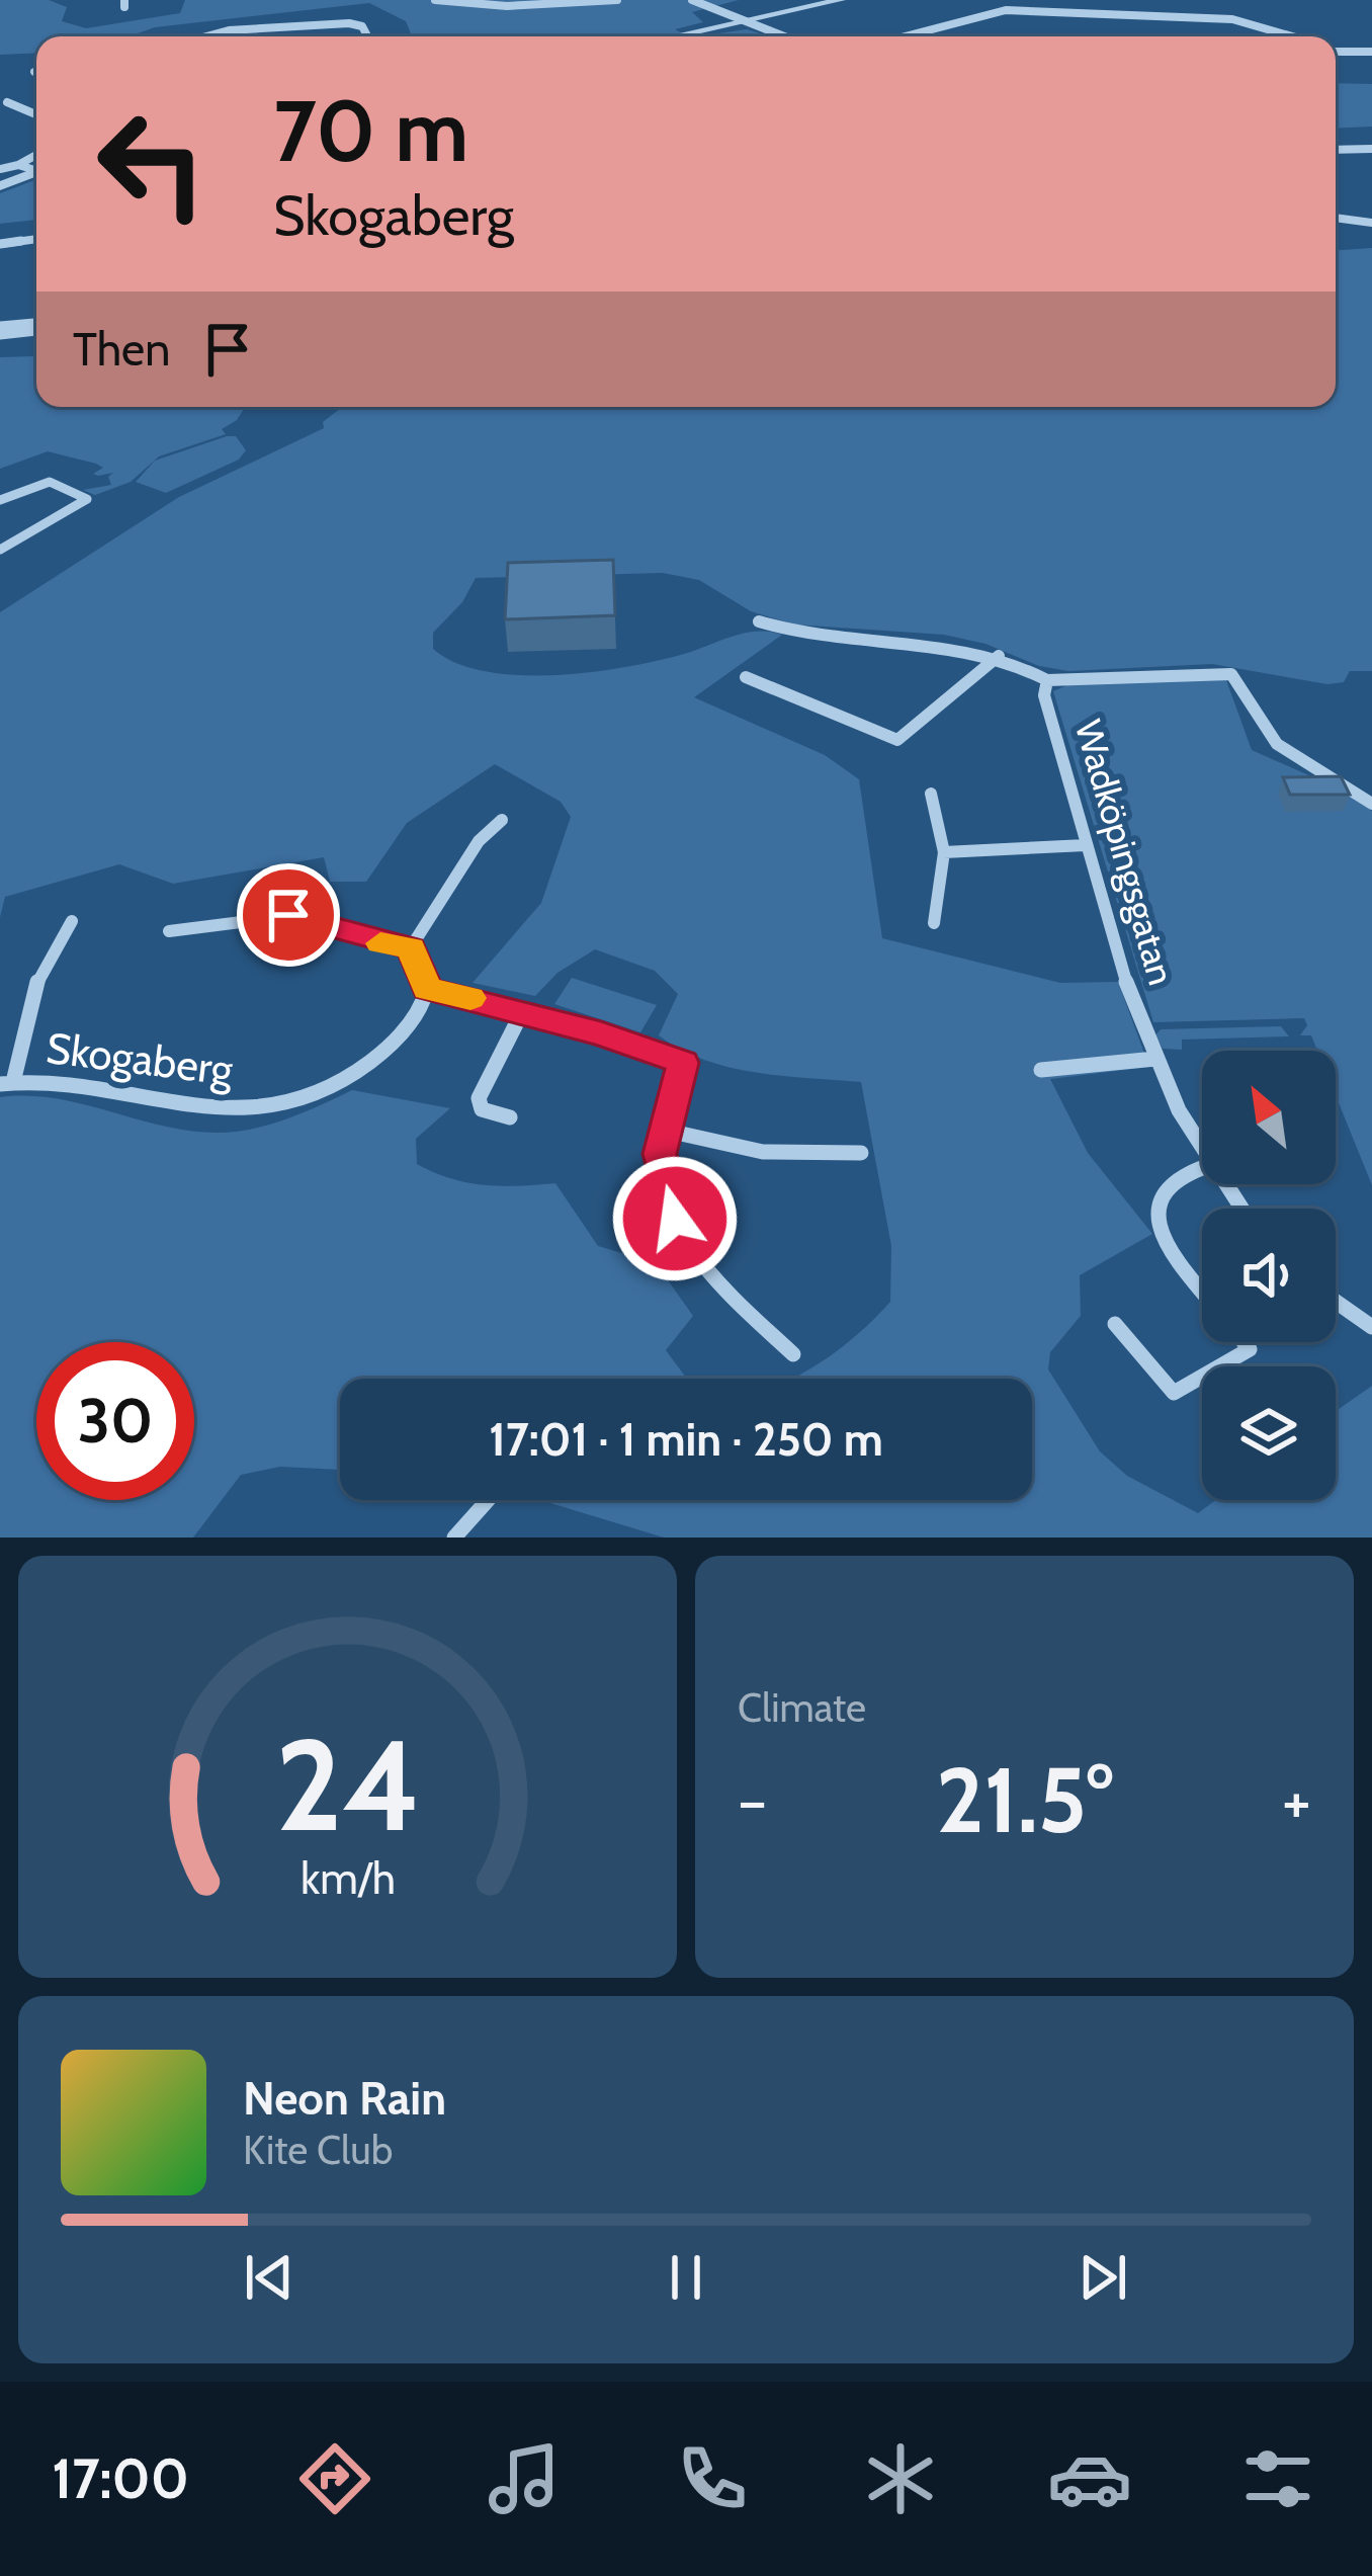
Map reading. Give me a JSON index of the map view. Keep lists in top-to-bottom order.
{
  "streets": {
    "street": ["Wadköpingsgatan", "Skogaberg"]
  },
  "north": "top left",
  "page": {
    "turn": ["70 m", "Skogaberg"],
    "then": "Then",
    "limit": "30",
    "trip": "17:01 · 1 min · 250 m",
    "tile": "Climate",
    "heat": ["−", "21.5°", "+"],
    "song": ["Neon Rain", "Kite Club"],
    "tabs": "17:00",
    "gauge": ["24", "km/h"]
  }
}
